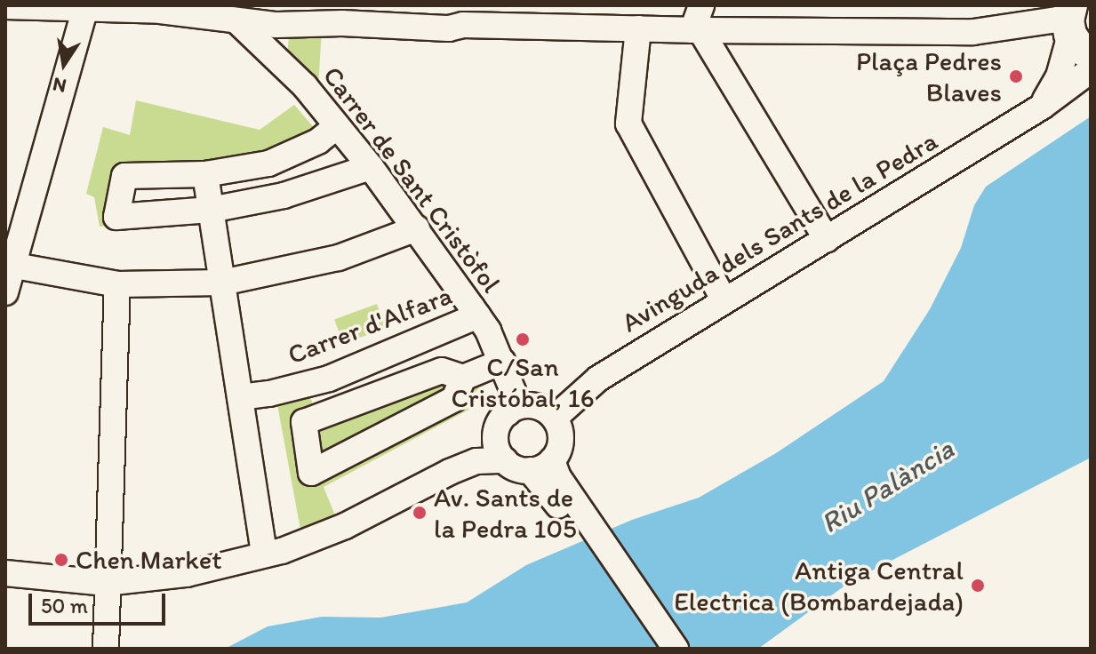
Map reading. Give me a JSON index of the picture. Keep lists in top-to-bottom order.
{
  "streets": {
    "street": ["Carrer de Sant Cristòfol", "Avinguda dels Sants de la Pedra", "Carrer d'Alfara"]
  },
  "crossings": [
    ["Carrer de Sant Cristòfol", "Avinguda dels Sants de la Pedra"],
    ["Carrer de Sant Cristòfol", "Carrer d'Alfara"]
  ],
  "water": ["Riu Palància"],
  "places": [
    "Plaça Pedres Blaves",
    "C/San Cristóbal, 16",
    "Av. Sants de la Pedra 105",
    "Chen Market",
    "Antiga Central Electrica (Bombardejada)"
  ],
  "scale_bar": "50 m",
  "north": "bottom"
}
